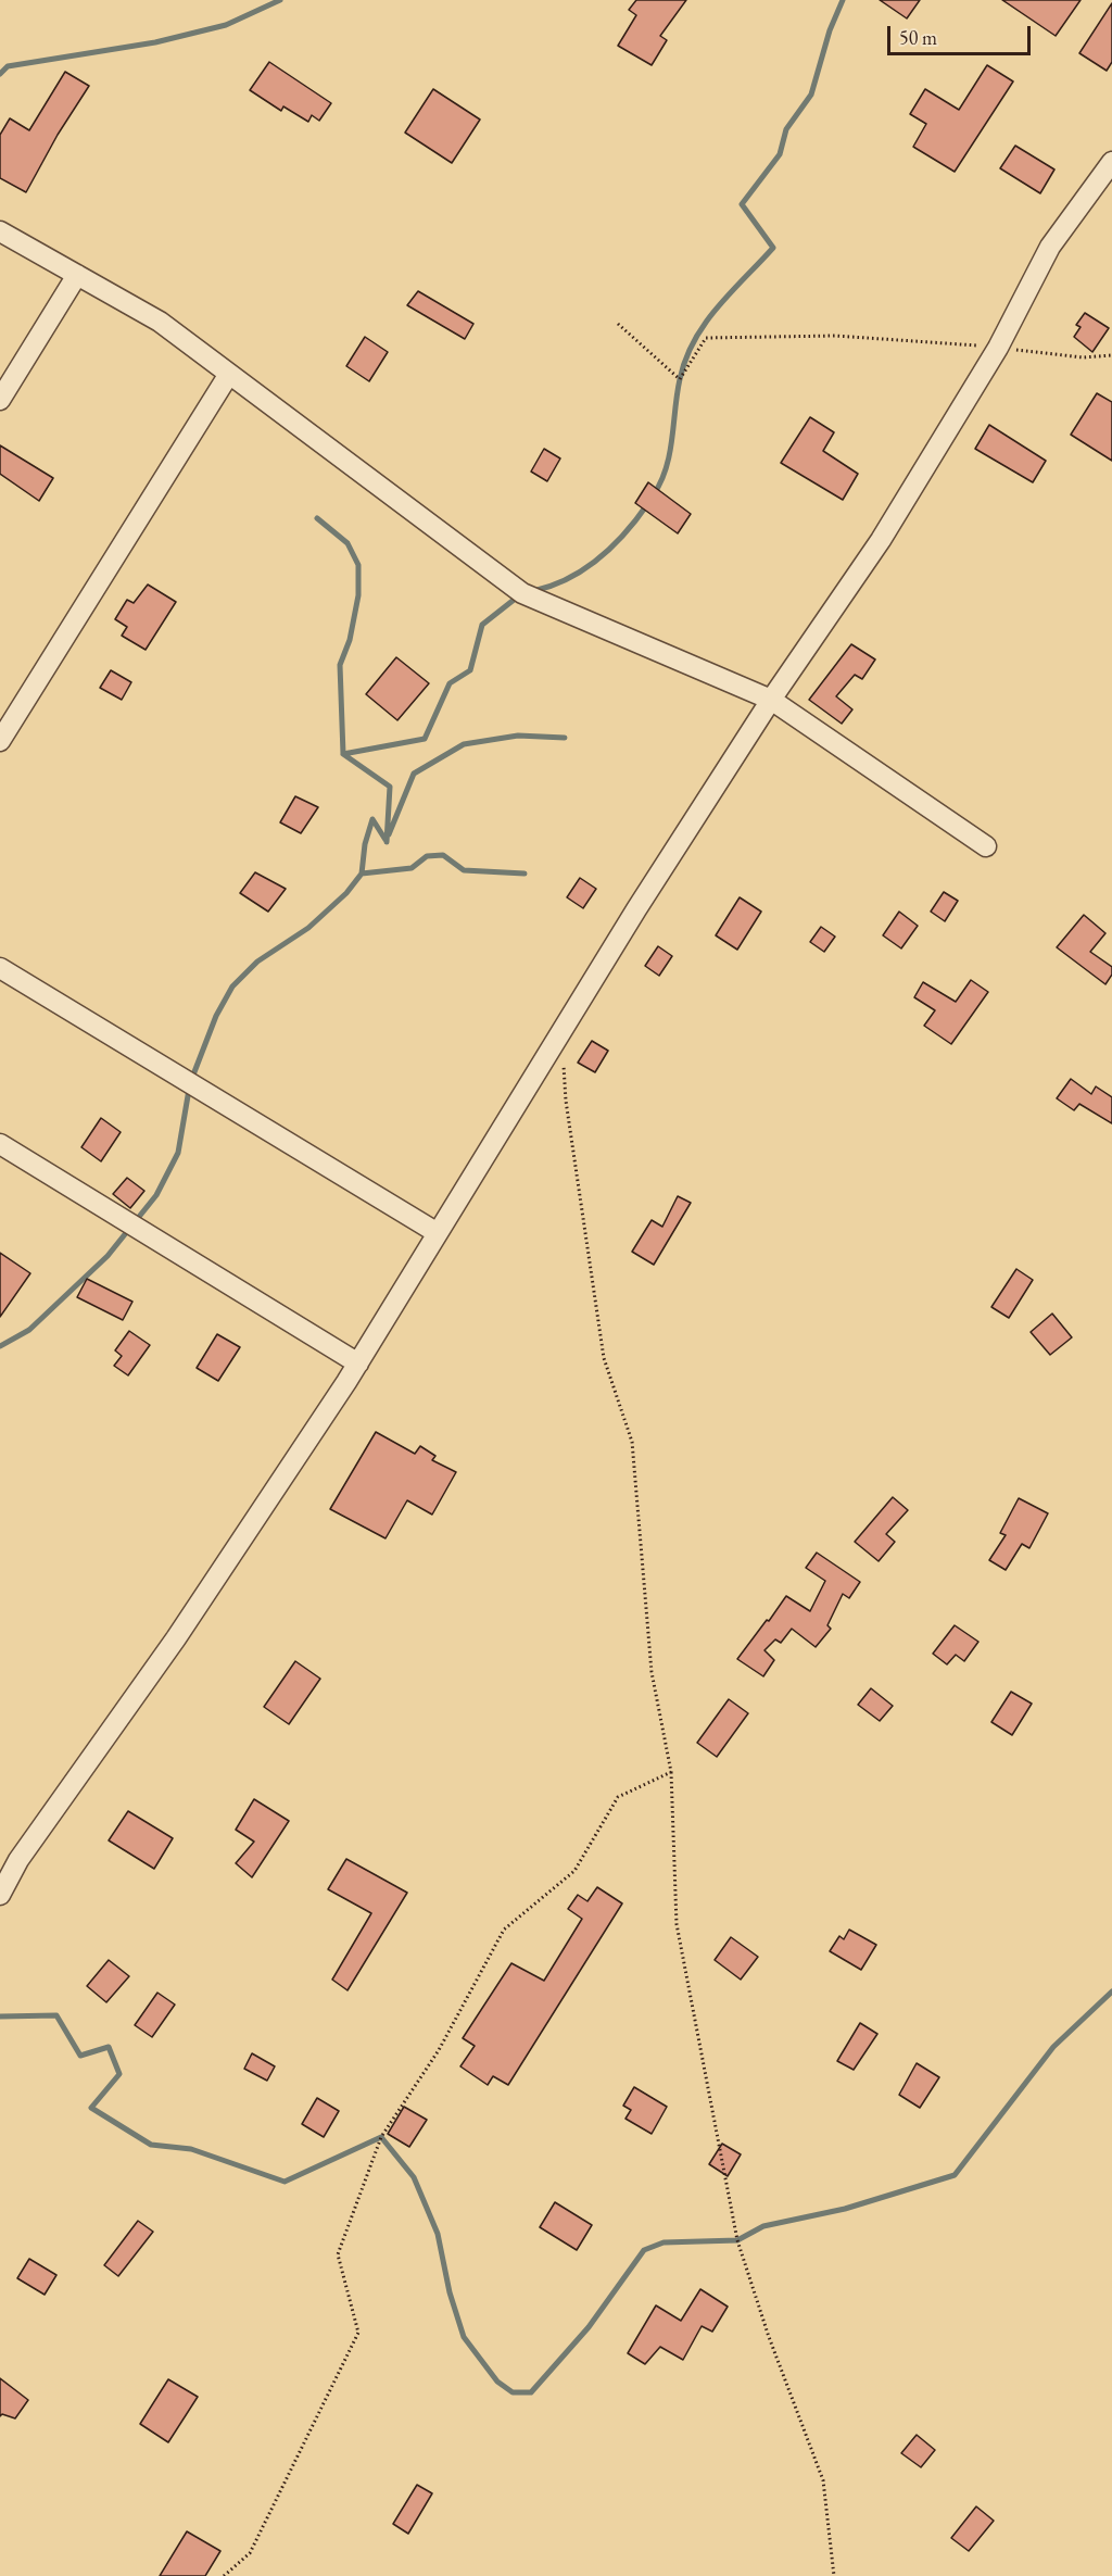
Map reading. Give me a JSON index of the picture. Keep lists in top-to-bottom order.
{
  "scale_bar": "50 m"
}
